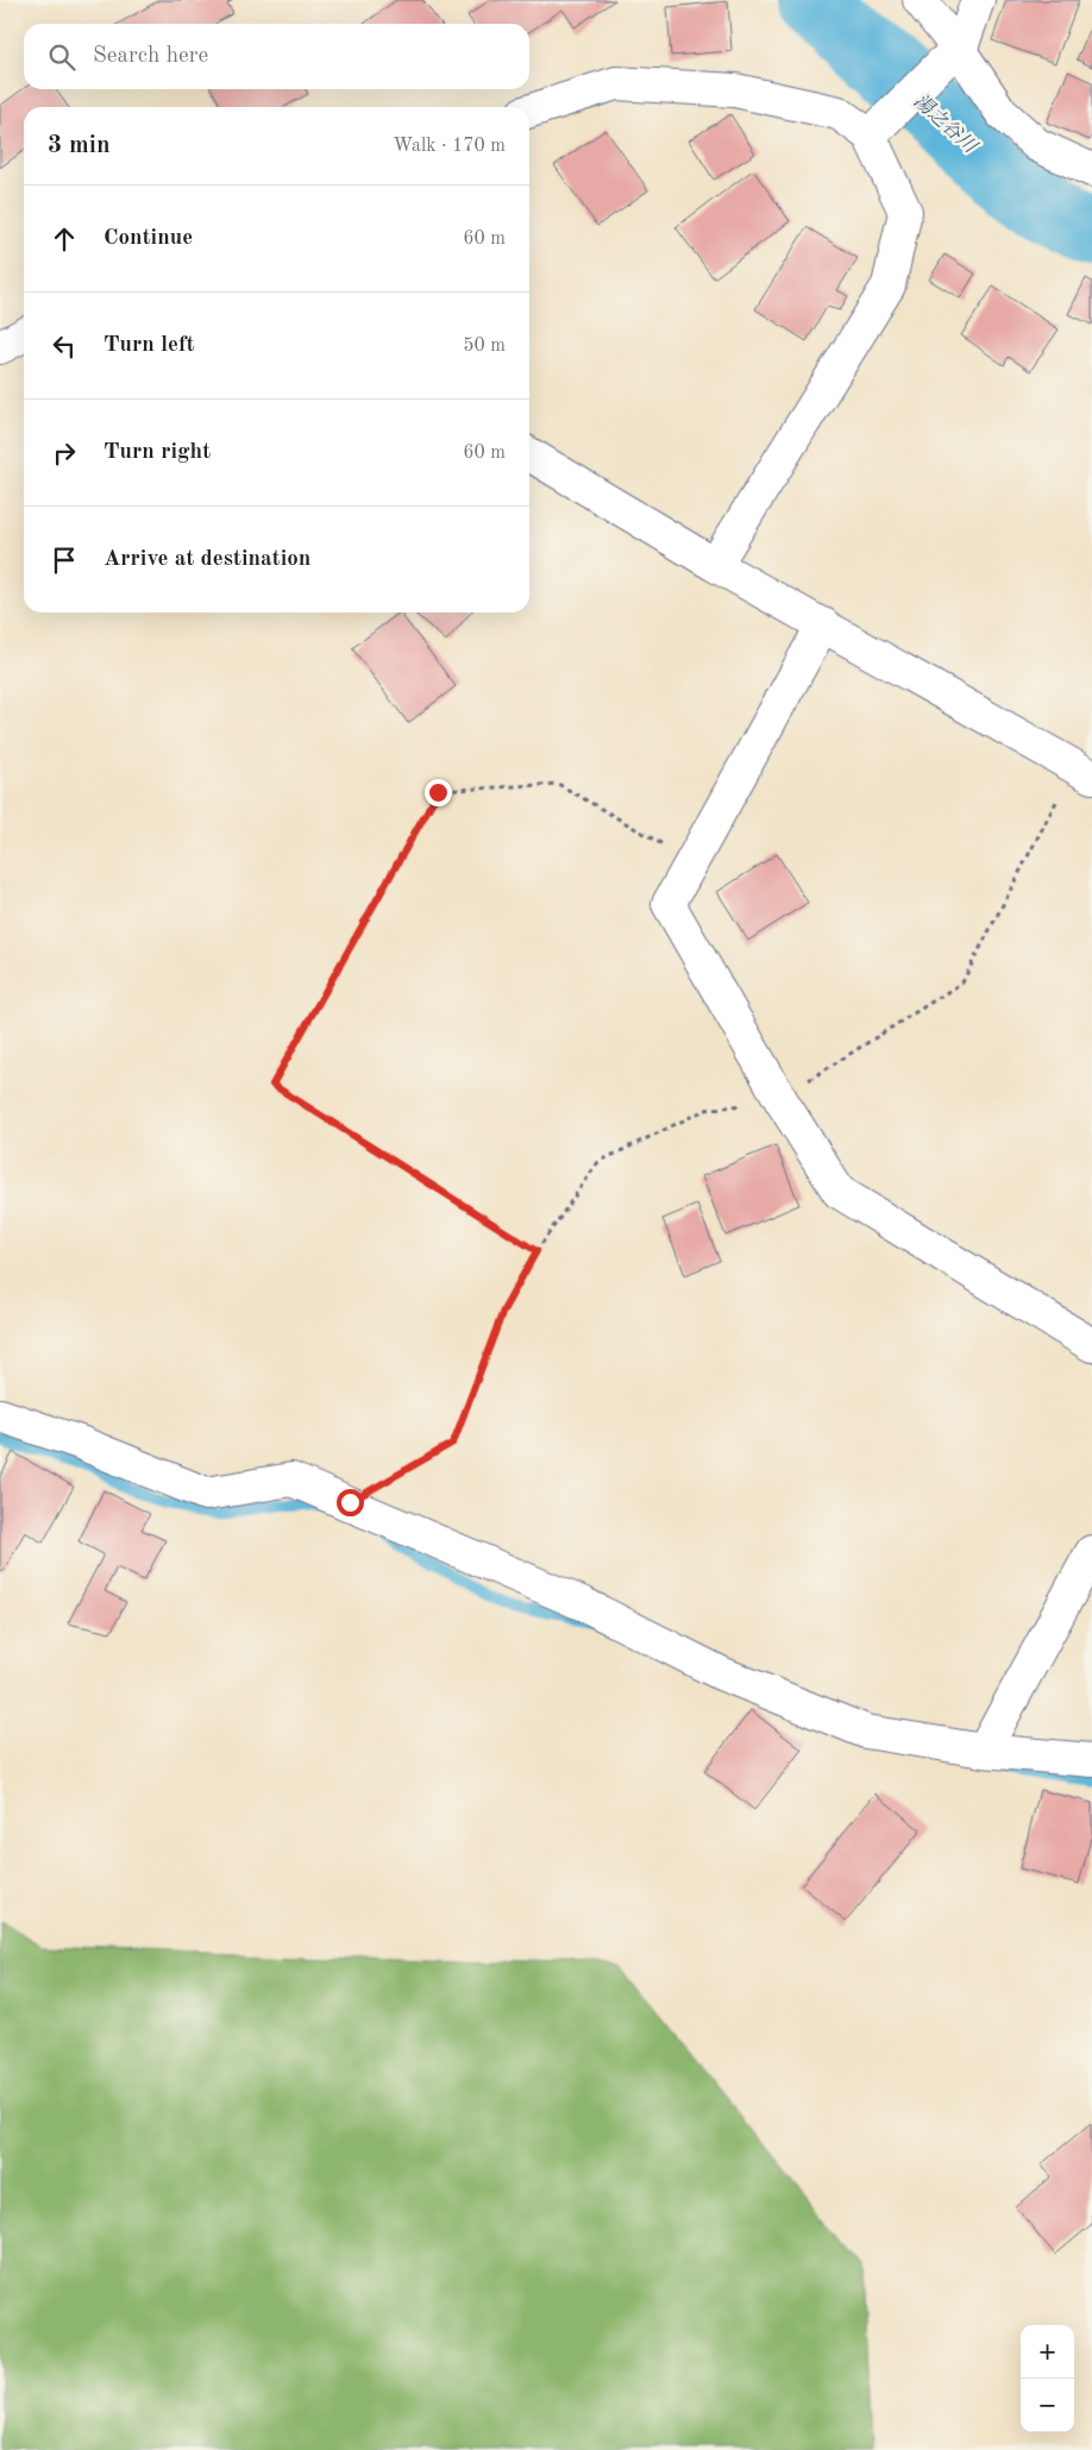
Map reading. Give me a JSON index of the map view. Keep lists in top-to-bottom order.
{
  "water": ["湯之谷川"],
  "page": {
    "search": "Search here",
    "heading": ["3 min", "Walk · 170 m"],
    "list": [
      ["Continue", "60 m"],
      ["Turn left", "50 m"],
      ["Turn right", "60 m"],
      "Arrive at destination"
    ],
    "map_buttons": ["+", "−"]
  }
}
